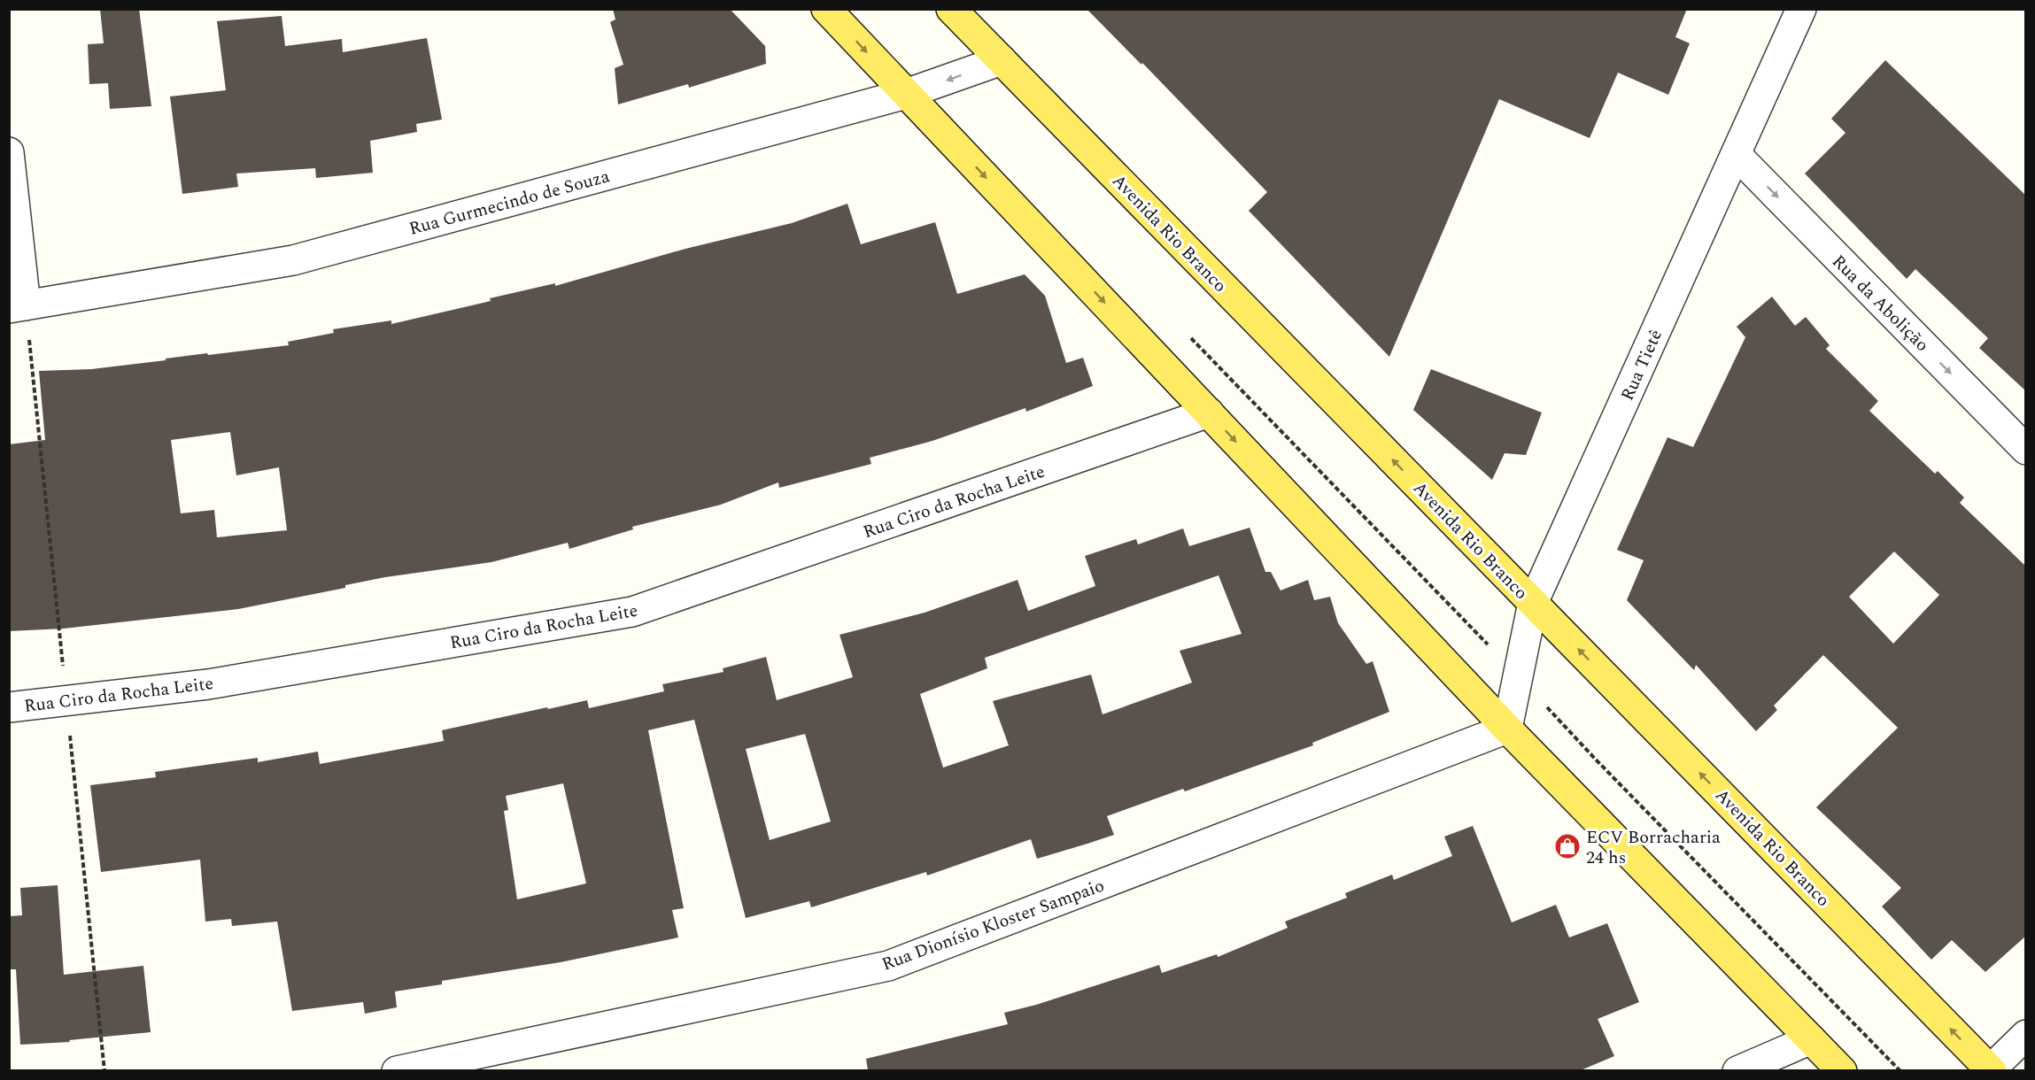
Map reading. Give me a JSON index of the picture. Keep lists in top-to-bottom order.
{
  "streets": {
    "main road": ["Avenida Rio Branco"],
    "street": [
      "Rua Gurmecindo de Souza",
      "Rua da Abolição",
      "Rua Tietê",
      "Rua Ciro da Rocha Leite",
      "Rua Dionísio Kloster Sampaio"
    ]
  },
  "crossings": [
    ["Rua Gurmecindo de Souza", "Avenida Rio Branco"],
    ["Avenida Rio Branco", "Rua Tietê"],
    ["Rua da Abolição", "Rua Tietê"],
    ["Rua Tietê", "Rua Dionísio Kloster Sampaio"]
  ],
  "one_way": ["Rua da Abolição"],
  "places": {
    "shop": ["ECV Borracharia 24 hs"]
  }
}
